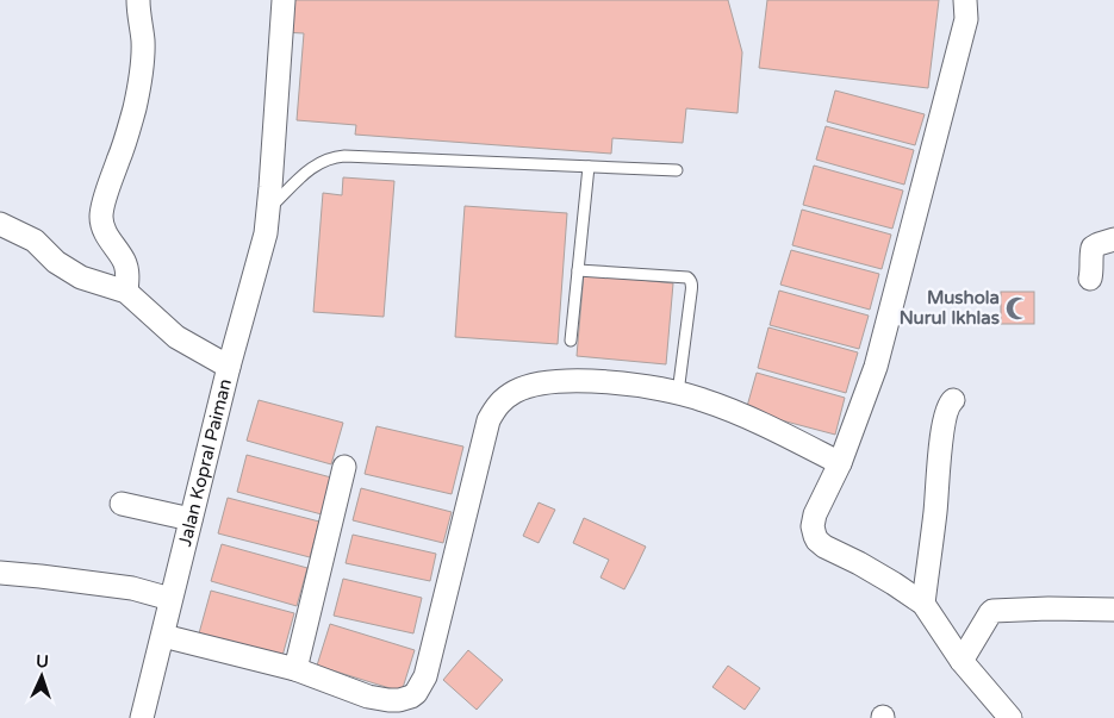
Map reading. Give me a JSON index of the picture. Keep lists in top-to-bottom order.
{
  "streets": {
    "street": ["Jalan Kopral Paiman"]
  },
  "places": {
    "mosque": ["Mushola Nurul Ikhlas"]
  },
  "north": "top"
}
